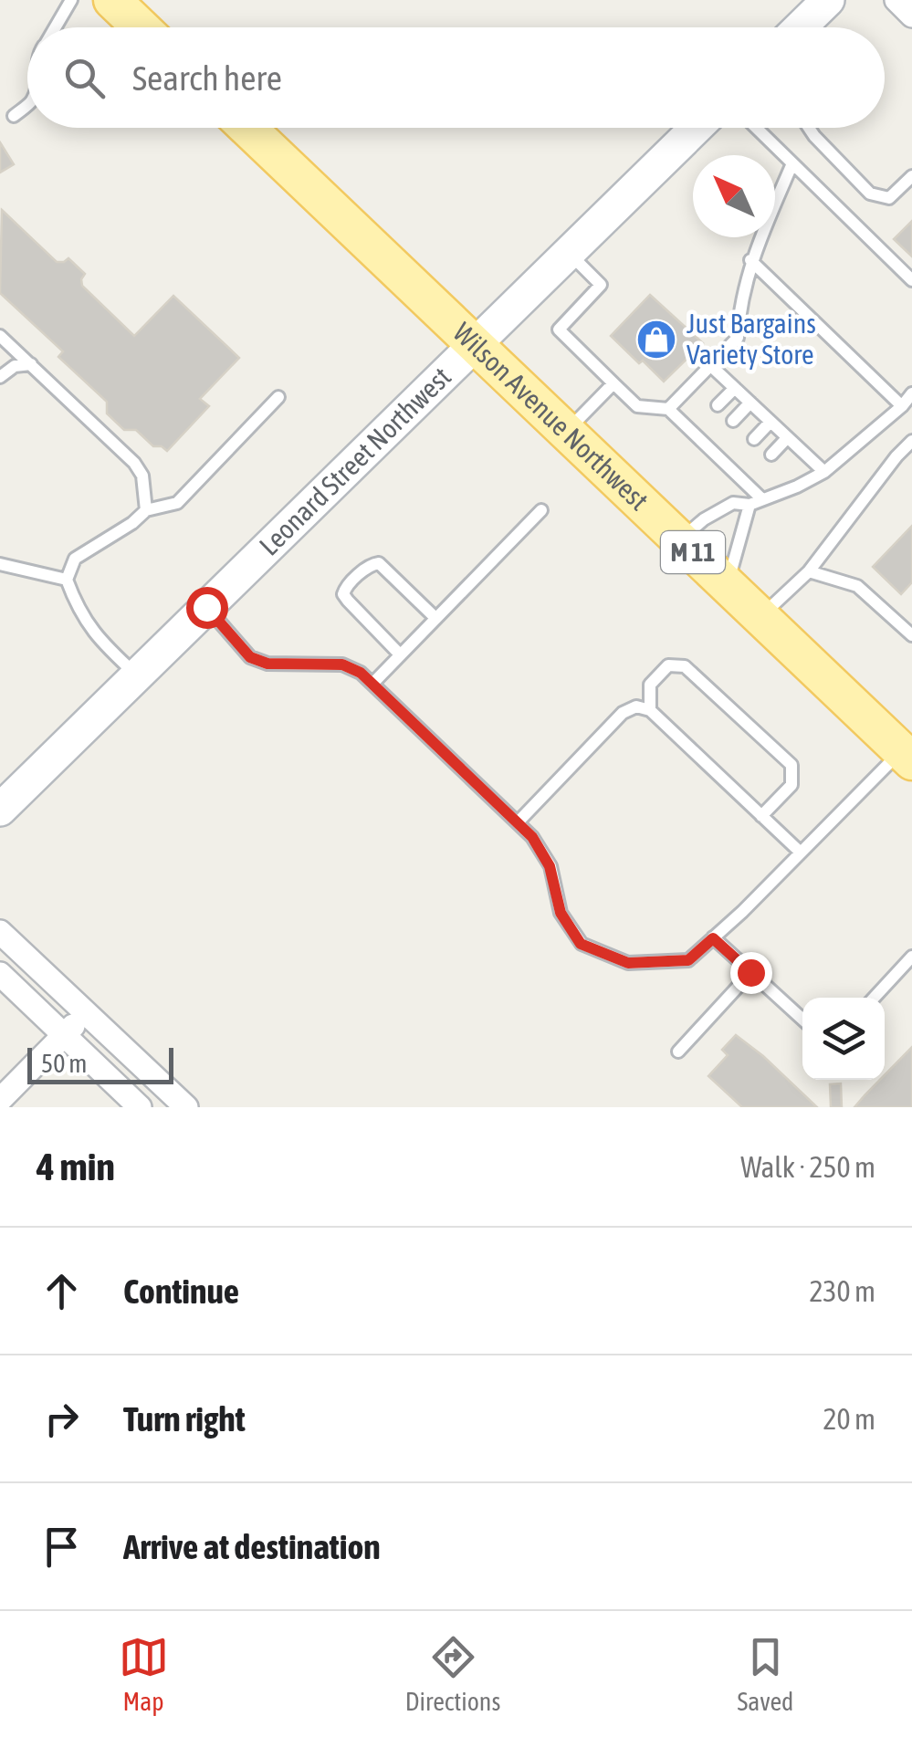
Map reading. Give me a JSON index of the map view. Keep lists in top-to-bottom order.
{
  "streets": {
    "main road": ["Wilson Avenue Northwest", "M 11"],
    "street": ["Leonard Street Northwest"]
  },
  "crossings": [
    ["Wilson Avenue Northwest", "Leonard Street Northwest"]
  ],
  "places": {
    "shop": ["Just Bargains Variety Store"]
  },
  "scale_bar": "50 m",
  "north": "top left",
  "page": {
    "search": "Search here",
    "scale": "50 m",
    "heading": ["4 min", "Walk · 250 m"],
    "list": [
      ["Continue", "230 m"],
      ["Turn right", "20 m"],
      "Arrive at destination"
    ],
    "nav": ["Map", "Directions", "Saved"]
  }
}
